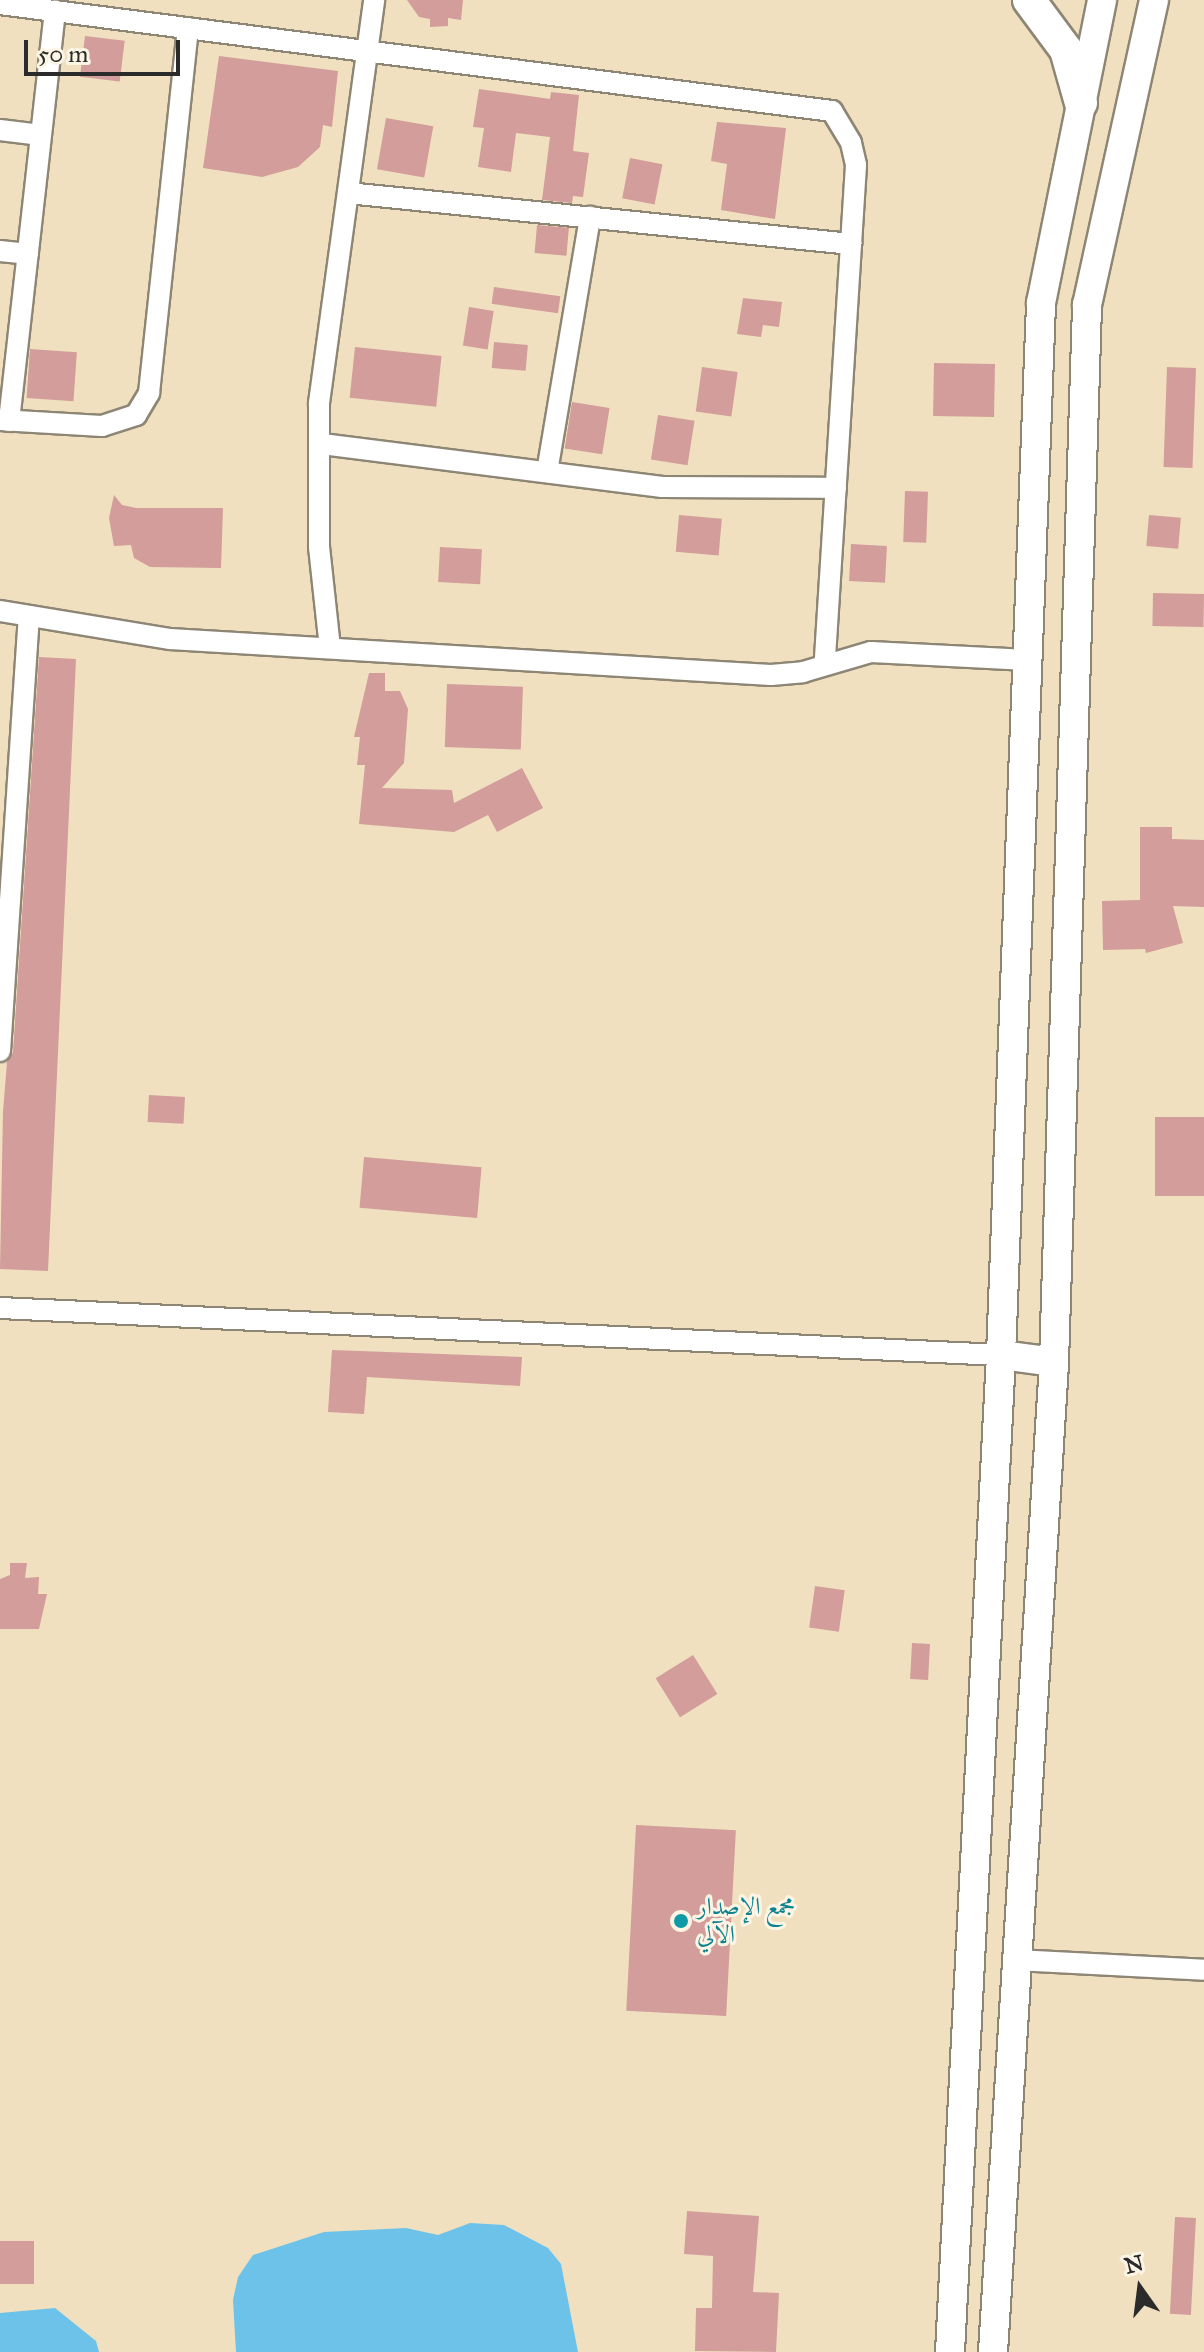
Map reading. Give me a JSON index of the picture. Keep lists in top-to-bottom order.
{
  "places": ["مجمع الإصدار الآلي"],
  "scale_bar": "50 m",
  "north": "top"
}
